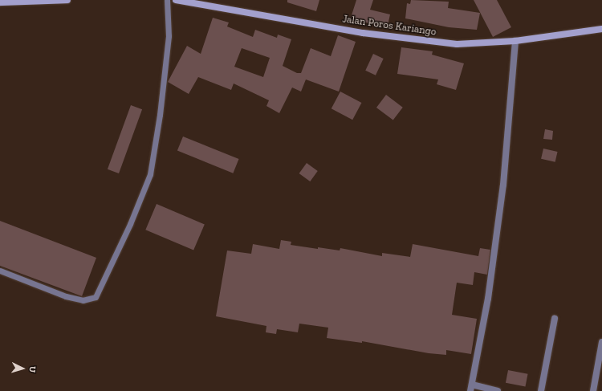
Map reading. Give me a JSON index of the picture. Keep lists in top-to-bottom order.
{
  "streets": {
    "main road": ["Jalan Poros Kariango"]
  },
  "north": "right"
}
